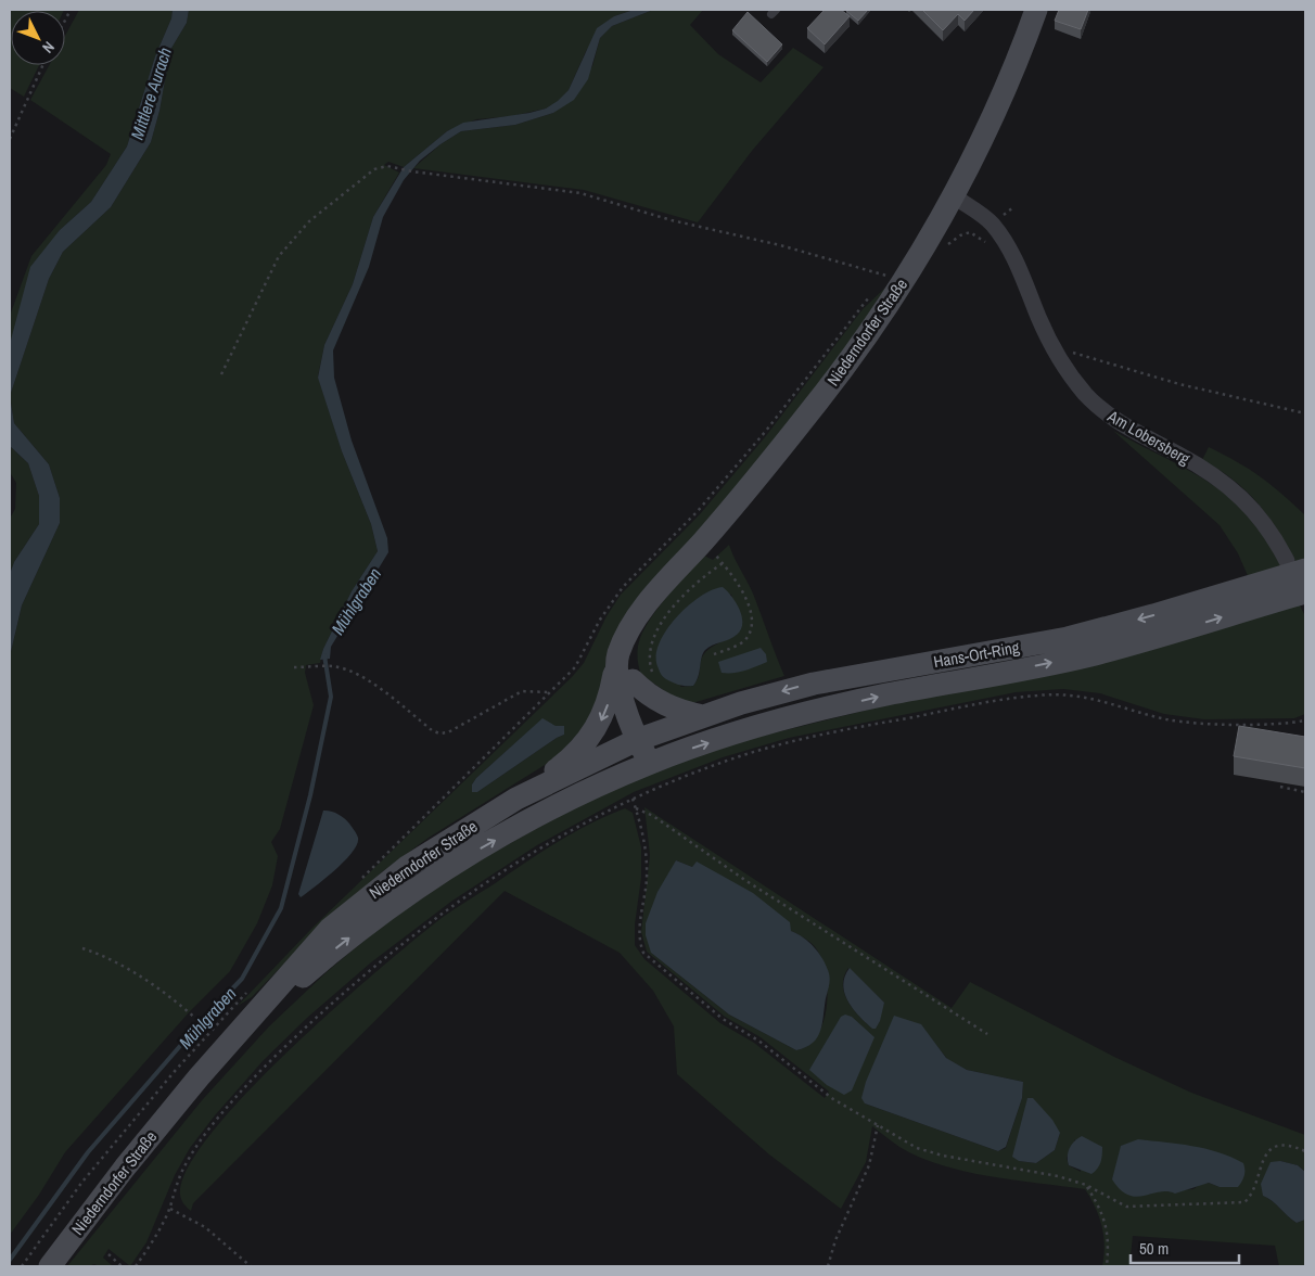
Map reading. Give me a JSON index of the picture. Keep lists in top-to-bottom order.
{
  "streets": {
    "main road": ["Niederndorfer Straße", "Hans-Ort-Ring"],
    "street": ["Am Lobersberg"]
  },
  "crossings": [
    ["Niederndorfer Straße", "Am Lobersberg"],
    ["Niederndorfer Straße", "Hans-Ort-Ring"],
    ["Am Lobersberg", "Hans-Ort-Ring"]
  ],
  "water": ["Mittlere Aurach", "Mühlgraben"],
  "scale_bar": "50 m",
  "north": "bottom right"
}
